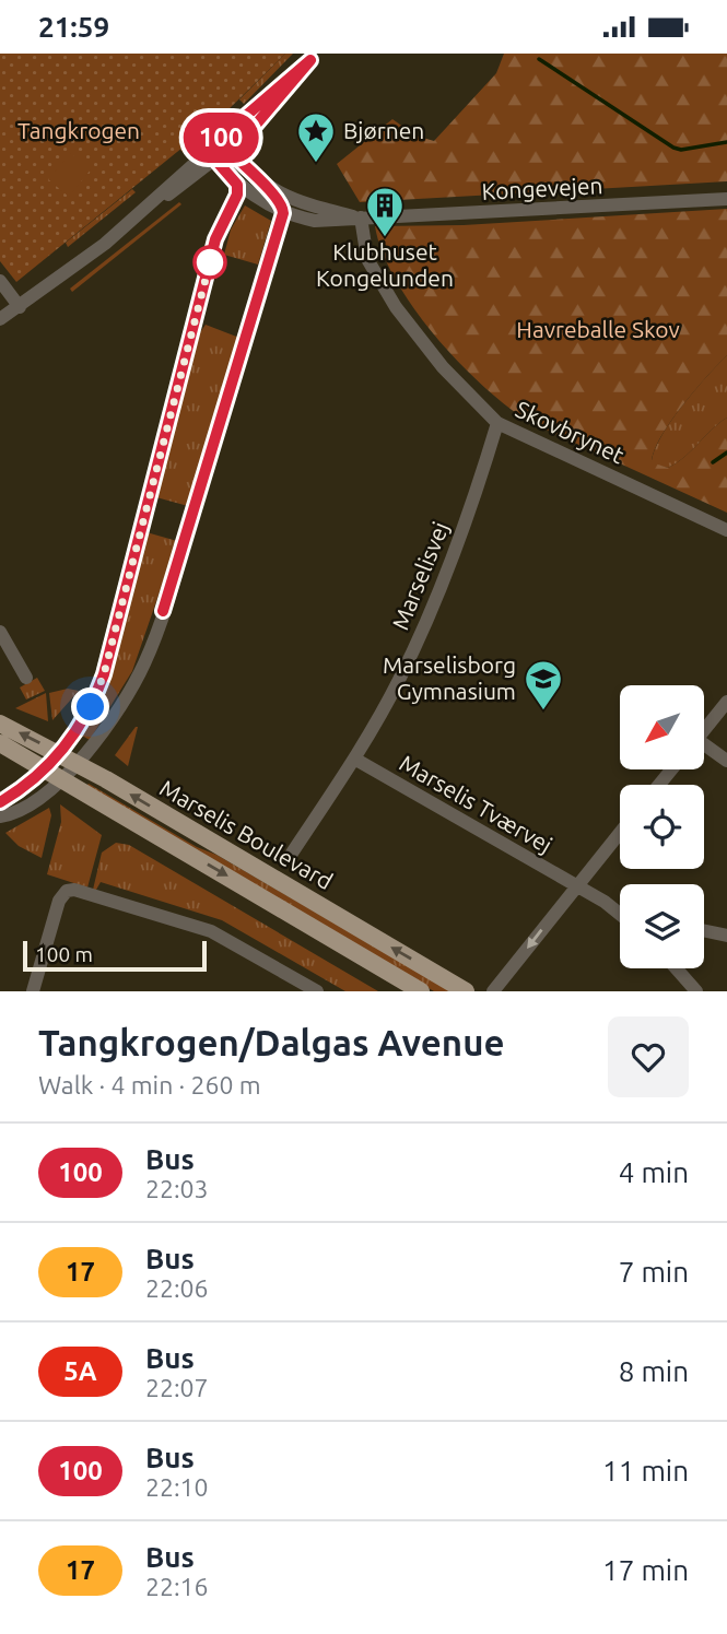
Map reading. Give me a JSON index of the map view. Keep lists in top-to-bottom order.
{
  "streets": {
    "main road": ["Marselis Boulevard"],
    "street": [
      "Kongevejen",
      "Skovbrynet",
      "Marselisvej",
      "Marselis Tværvej"
    ]
  },
  "crossings": [
    ["Kongevejen", "Skovbrynet"],
    ["Skovbrynet", "Marselisvej"],
    ["Marselisvej", "Marselis Tværvej"]
  ],
  "parks": ["Tangkrogen", "Havreballe Skov"],
  "places": {
    "place": ["Bjørnen"],
    "building": ["Klubhuset Kongelunden"],
    "school or university": ["Marselisborg Gymnasium"]
  },
  "lines": ["bus line 100"],
  "scale_bar": "100 m",
  "north": "bottom left",
  "page": {
    "status": "21:59",
    "on_map": "100",
    "scale": "100 m",
    "heading": ["Tangkrogen/Dalgas Avenue", "Walk · 4 min · 260 m"],
    "list": [
      {
        "mark": "100",
        "name": "Bus",
        "note": "22:03",
        "value": "4 min"
      },
      {
        "mark": "17",
        "name": "Bus",
        "note": "22:06",
        "value": "7 min"
      },
      {
        "mark": "5A",
        "name": "Bus",
        "note": "22:07",
        "value": "8 min"
      },
      {
        "mark": "100",
        "name": "Bus",
        "note": "22:10",
        "value": "11 min"
      },
      {
        "mark": "17",
        "name": "Bus",
        "note": "22:16",
        "value": "17 min"
      }
    ]
  }
}
